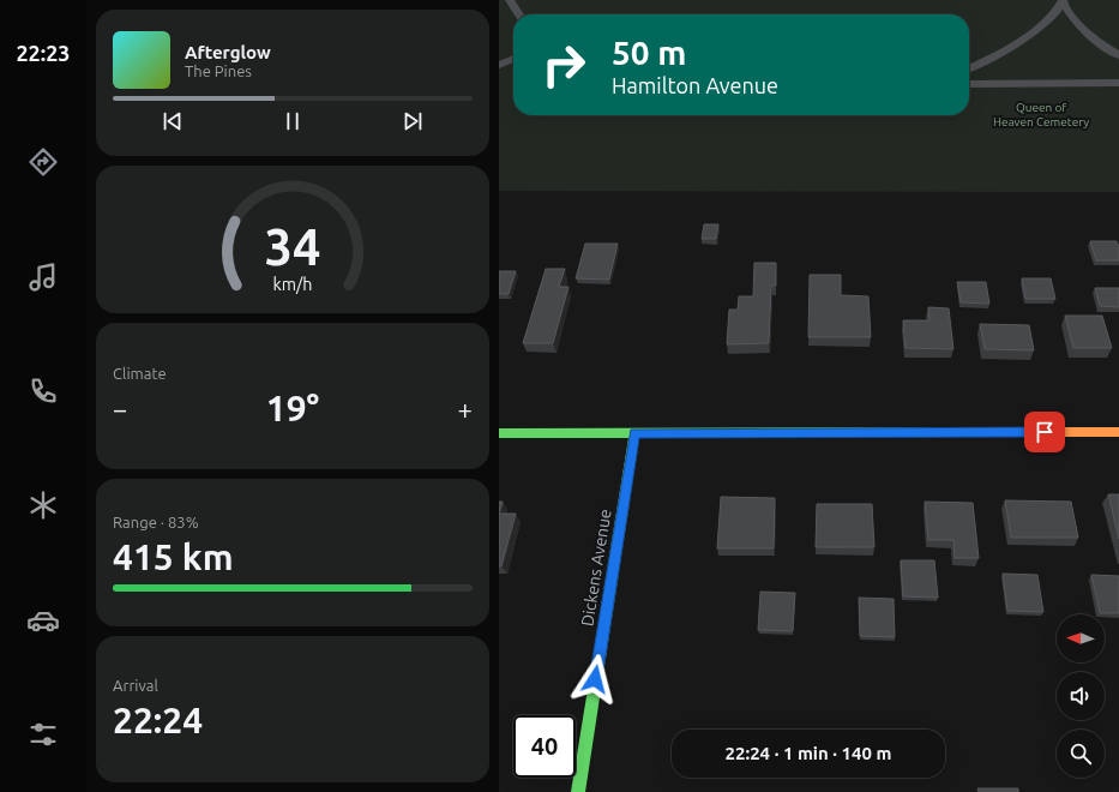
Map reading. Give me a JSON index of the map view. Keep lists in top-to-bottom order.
{
  "streets": {
    "street": ["Dickens Avenue"]
  },
  "parks": ["Queen of Heaven Cemetery"],
  "north": "left",
  "page": {
    "tabs": "22:23",
    "turn": ["50 m", "Hamilton Avenue"],
    "song": ["Afterglow", "The Pines"],
    "tile": [
      "Climate",
      ["Range · 83%", "415 km"],
      ["Arrival", "22:24"]
    ],
    "heat": ["−", "19°", "+"],
    "limit": "40",
    "trip": "22:24 · 1 min · 140 m",
    "gauge": ["34", "km/h"]
  }
}
